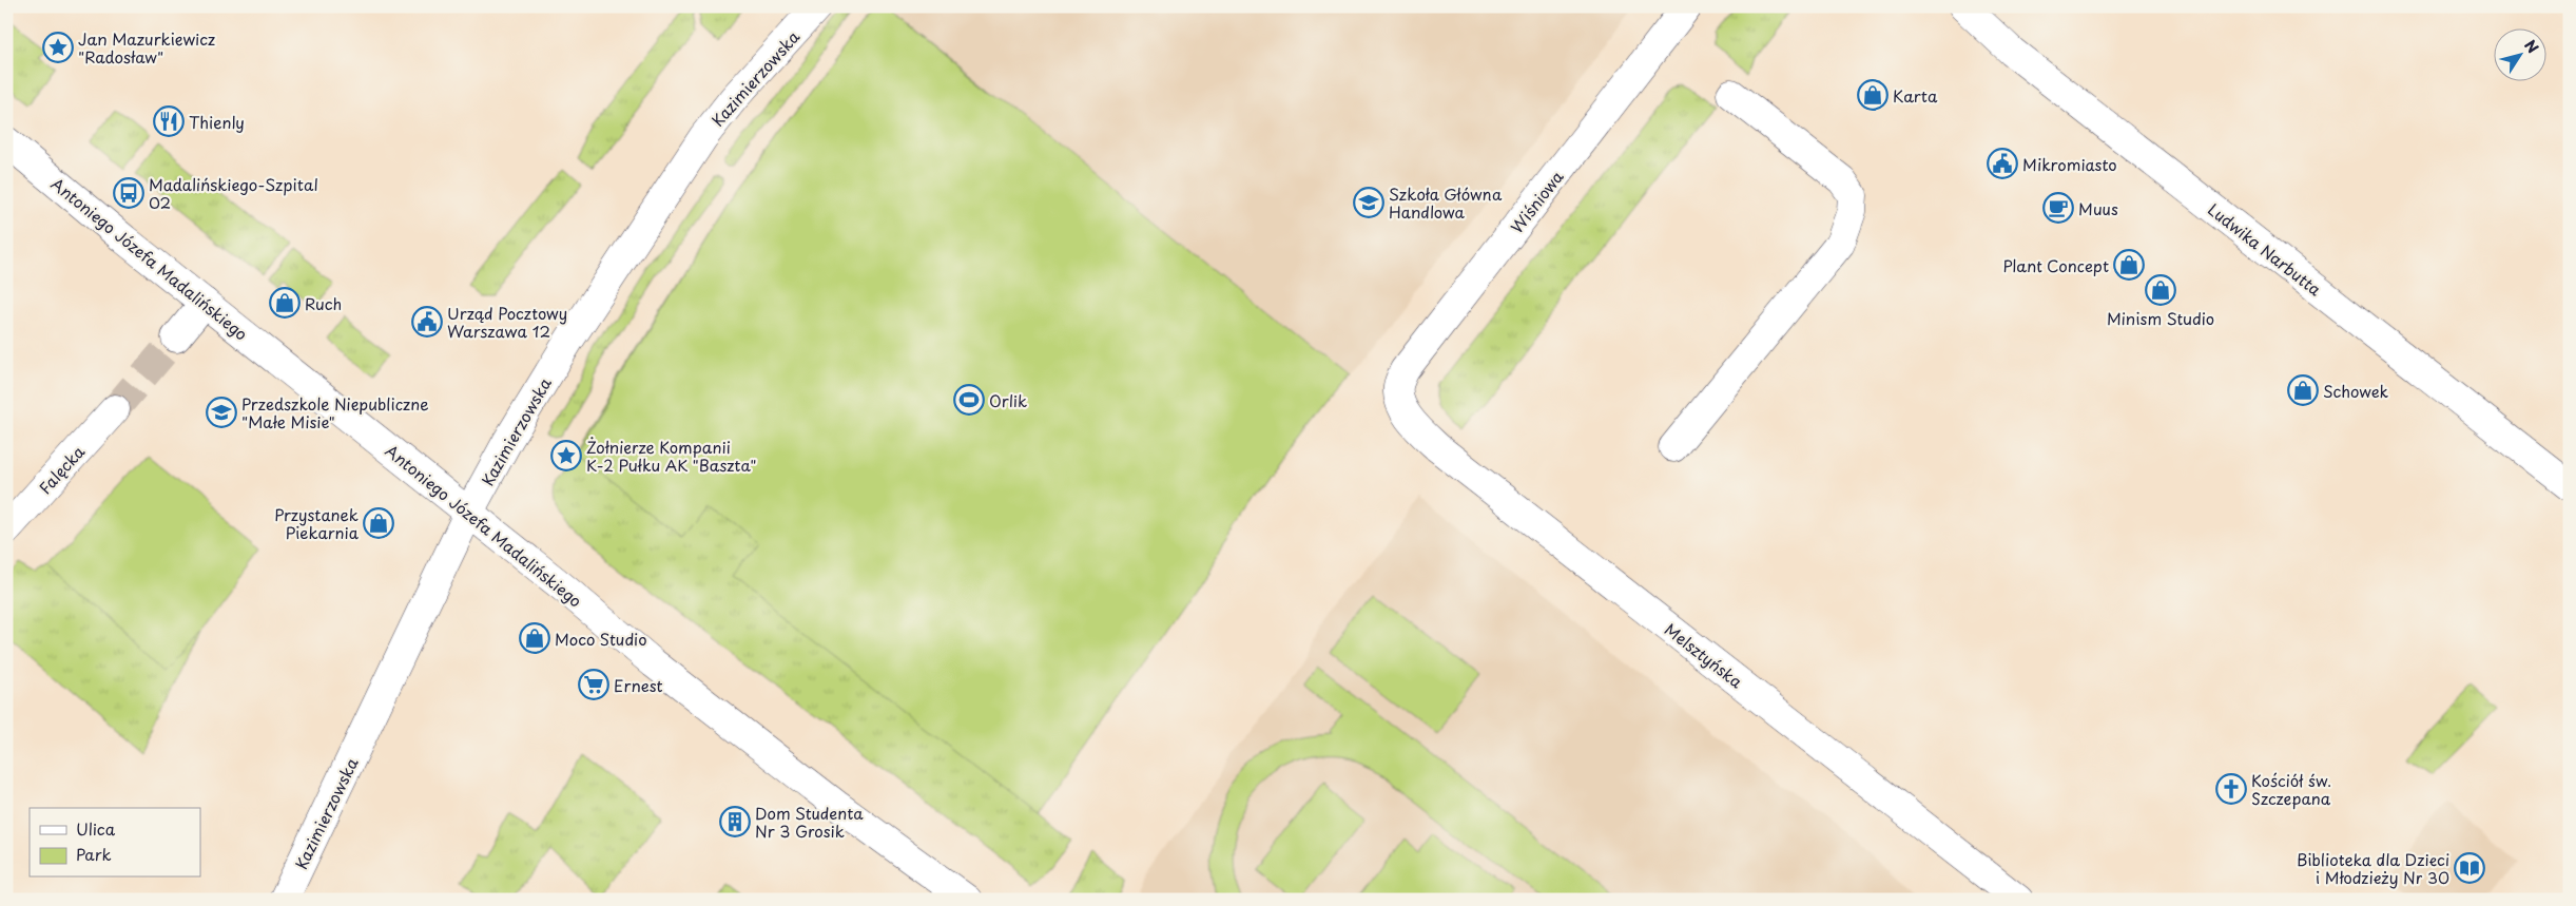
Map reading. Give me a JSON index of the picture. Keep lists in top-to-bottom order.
{
  "streets": {
    "street": [
      "Kazimierzowska",
      "Wiśniowa",
      "Ludwika Narbutta",
      "Antoniego Józefa Madalińskiego",
      "Falęcka",
      "Melsztyńska"
    ]
  },
  "crossings": [
    ["Kazimierzowska", "Antoniego Józefa Madalińskiego"],
    ["Wiśniowa", "Melsztyńska"]
  ],
  "places": {
    "place": ["Jan Mazurkiewicz \"Radosław\"", "Żołnierze Kompanii K-2 Pułku AK \"Baszta\""],
    "shop": [
      "Karta",
      "Plant Concept",
      "Minism Studio",
      "Ruch",
      "Schowek",
      "Przystanek Piekarnia",
      "Moco Studio"
    ],
    "restaurant": ["Thienly"],
    "public building": ["Mikromiasto", "Urząd Pocztowy Warszawa 12"],
    "bus stop": ["Madalińskiego-Szpital 02"],
    "school or university": ["Szkoła Główna Handlowa", "Przedszkole Niepubliczne \"Małe Misie\""],
    "cafe": ["Muus"],
    "sports": ["Orlik"],
    "supermarket": ["Ernest"],
    "church": ["Kościół św. Szczepana"],
    "building": ["Dom Studenta Nr 3 Grosik"],
    "library": ["Biblioteka dla Dzieci i Młodzieży Nr 30"]
  },
  "legend": ["Ulica", "Park"],
  "north": "top right"
}
